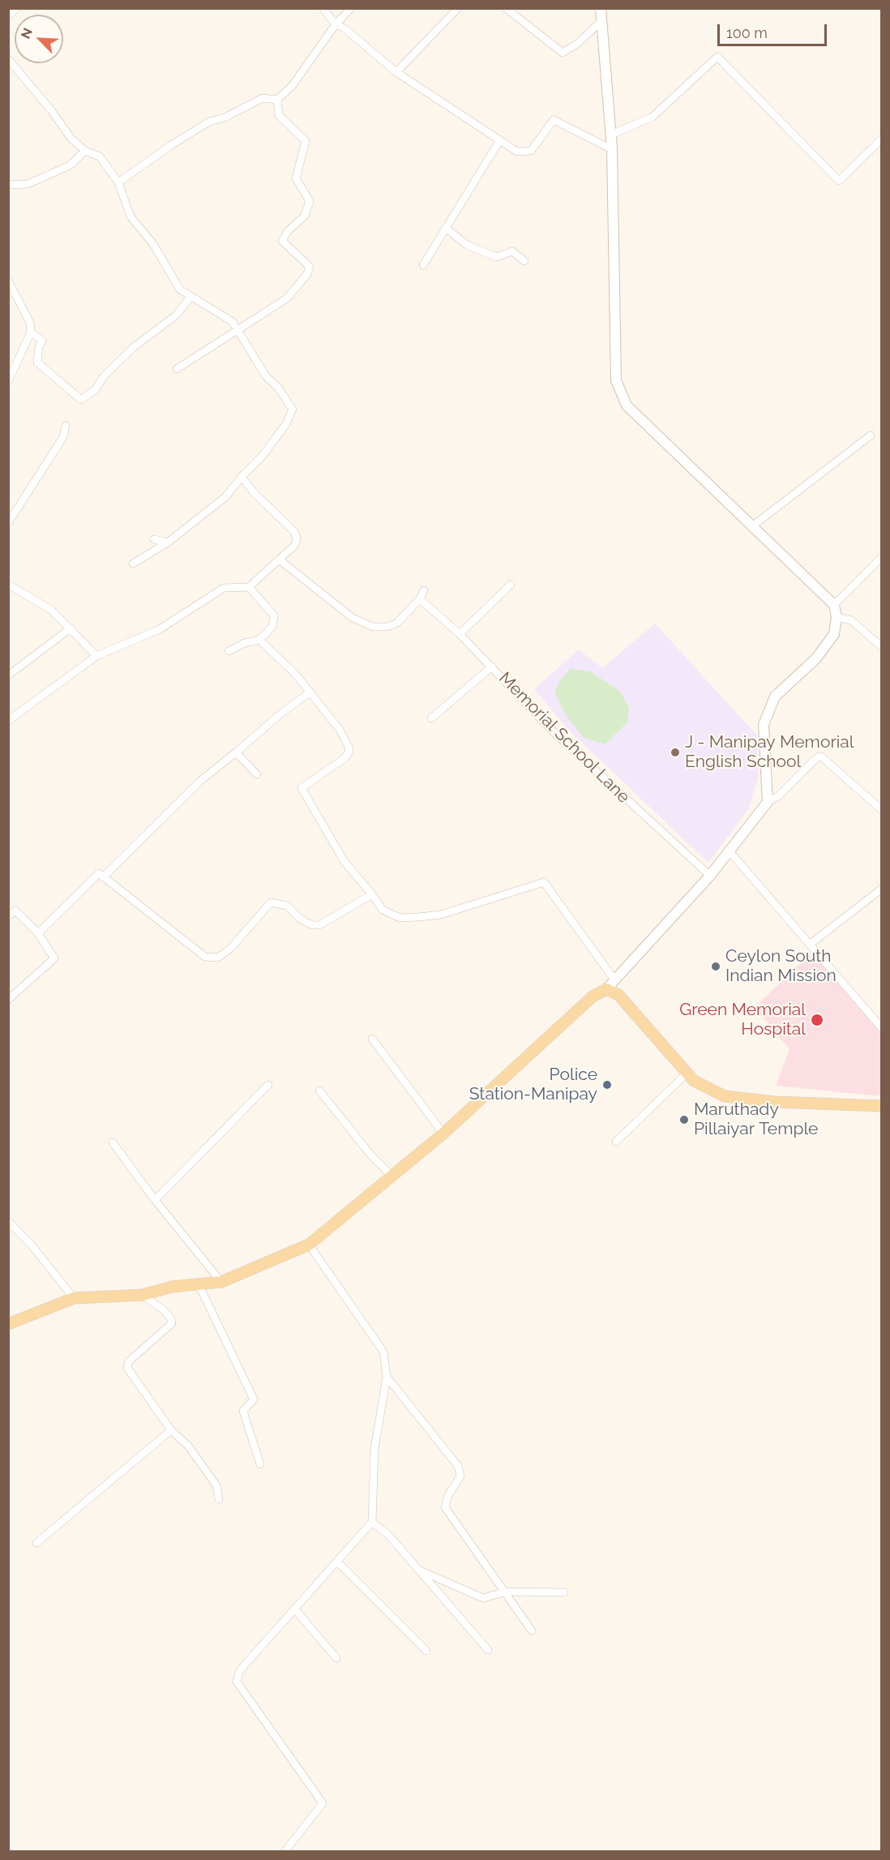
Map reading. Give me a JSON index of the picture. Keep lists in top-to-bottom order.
{
  "streets": {
    "street": ["Memorial School Lane"]
  },
  "places": [
    "J - Manipay Memorial English School",
    "Ceylon South Indian Mission",
    "Green Memorial Hospital",
    "Police Station-Manipay",
    "Maruthady Pillaiyar Temple"
  ],
  "scale_bar": "100 m",
  "north": "top left"
}
